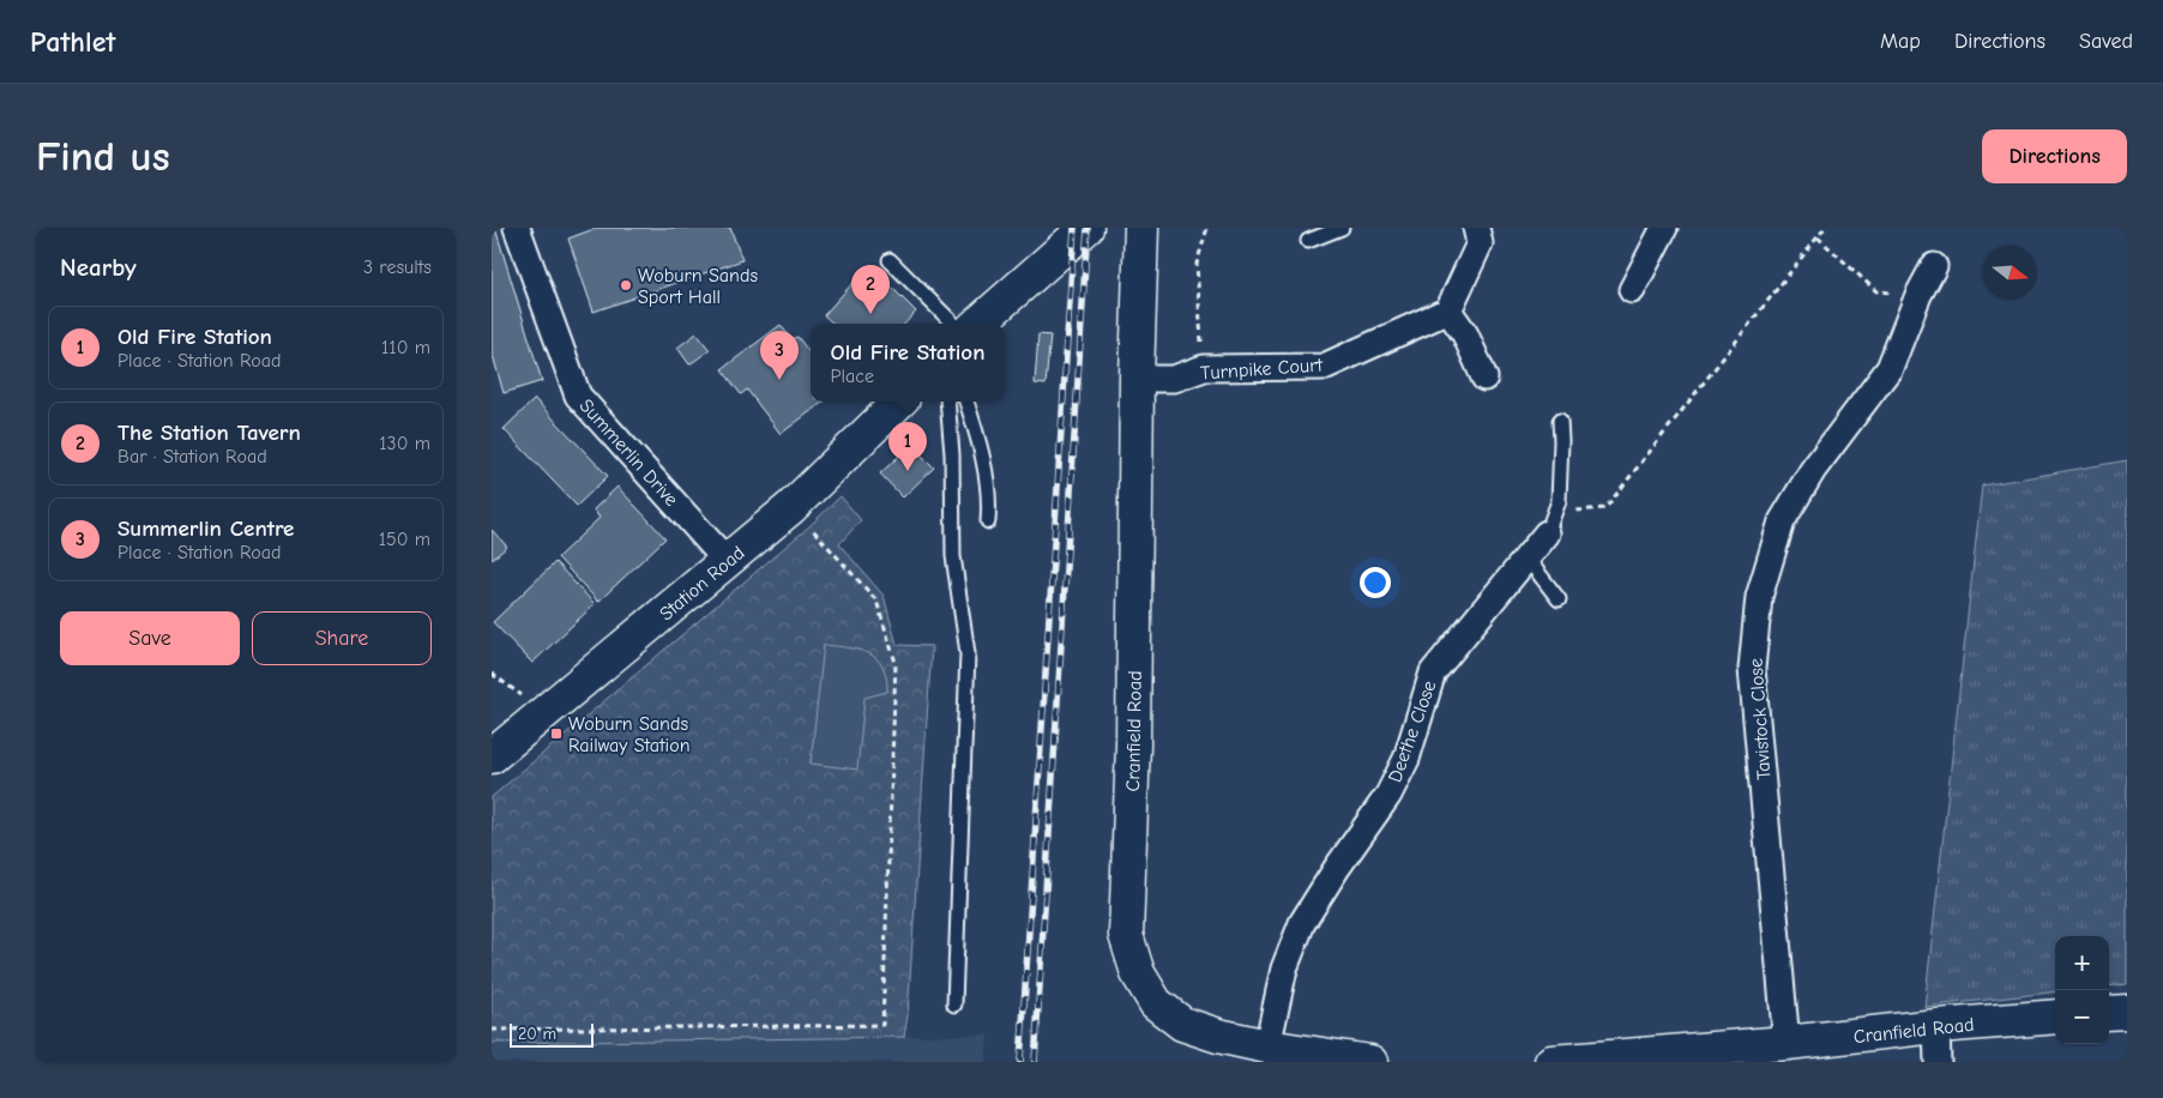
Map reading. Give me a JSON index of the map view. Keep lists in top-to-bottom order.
{
  "streets": {
    "street": [
      "Turnpike Court",
      "Summerlin Drive",
      "Station Road",
      "Tavistock Close",
      "Cranfield Road",
      "Deethe Close"
    ]
  },
  "crossings": [
    ["Turnpike Court", "Cranfield Road"],
    ["Summerlin Drive", "Station Road"],
    ["Tavistock Close", "Cranfield Road"],
    ["Cranfield Road", "Deethe Close"]
  ],
  "places": {
    "other": ["Woburn Sands Sport Hall"],
    "transit": ["Woburn Sands Railway Station"]
  },
  "scale_bar": "20 m",
  "north": "right",
  "page": {
    "header": "Pathlet",
    "nav": ["Map", "Directions", "Saved"],
    "buttons": [
      "Directions",
      ["Save", "Share"]
    ],
    "title": "Find us",
    "heading": ["Nearby", "3 results"],
    "pins": ["2", "3", "1"],
    "list": [
      {
        "mark": "1",
        "name": "Old Fire Station",
        "note": "Place · Station Road",
        "value": "110 m"
      },
      {
        "mark": "2",
        "name": "The Station Tavern",
        "note": "Bar · Station Road",
        "value": "130 m"
      },
      {
        "mark": "3",
        "name": "Summerlin Centre",
        "note": "Place · Station Road",
        "value": "150 m"
      }
    ],
    "popup": ["Old Fire Station", "Place"],
    "map_buttons": ["+", "−"],
    "scale": "20 m"
  }
}
